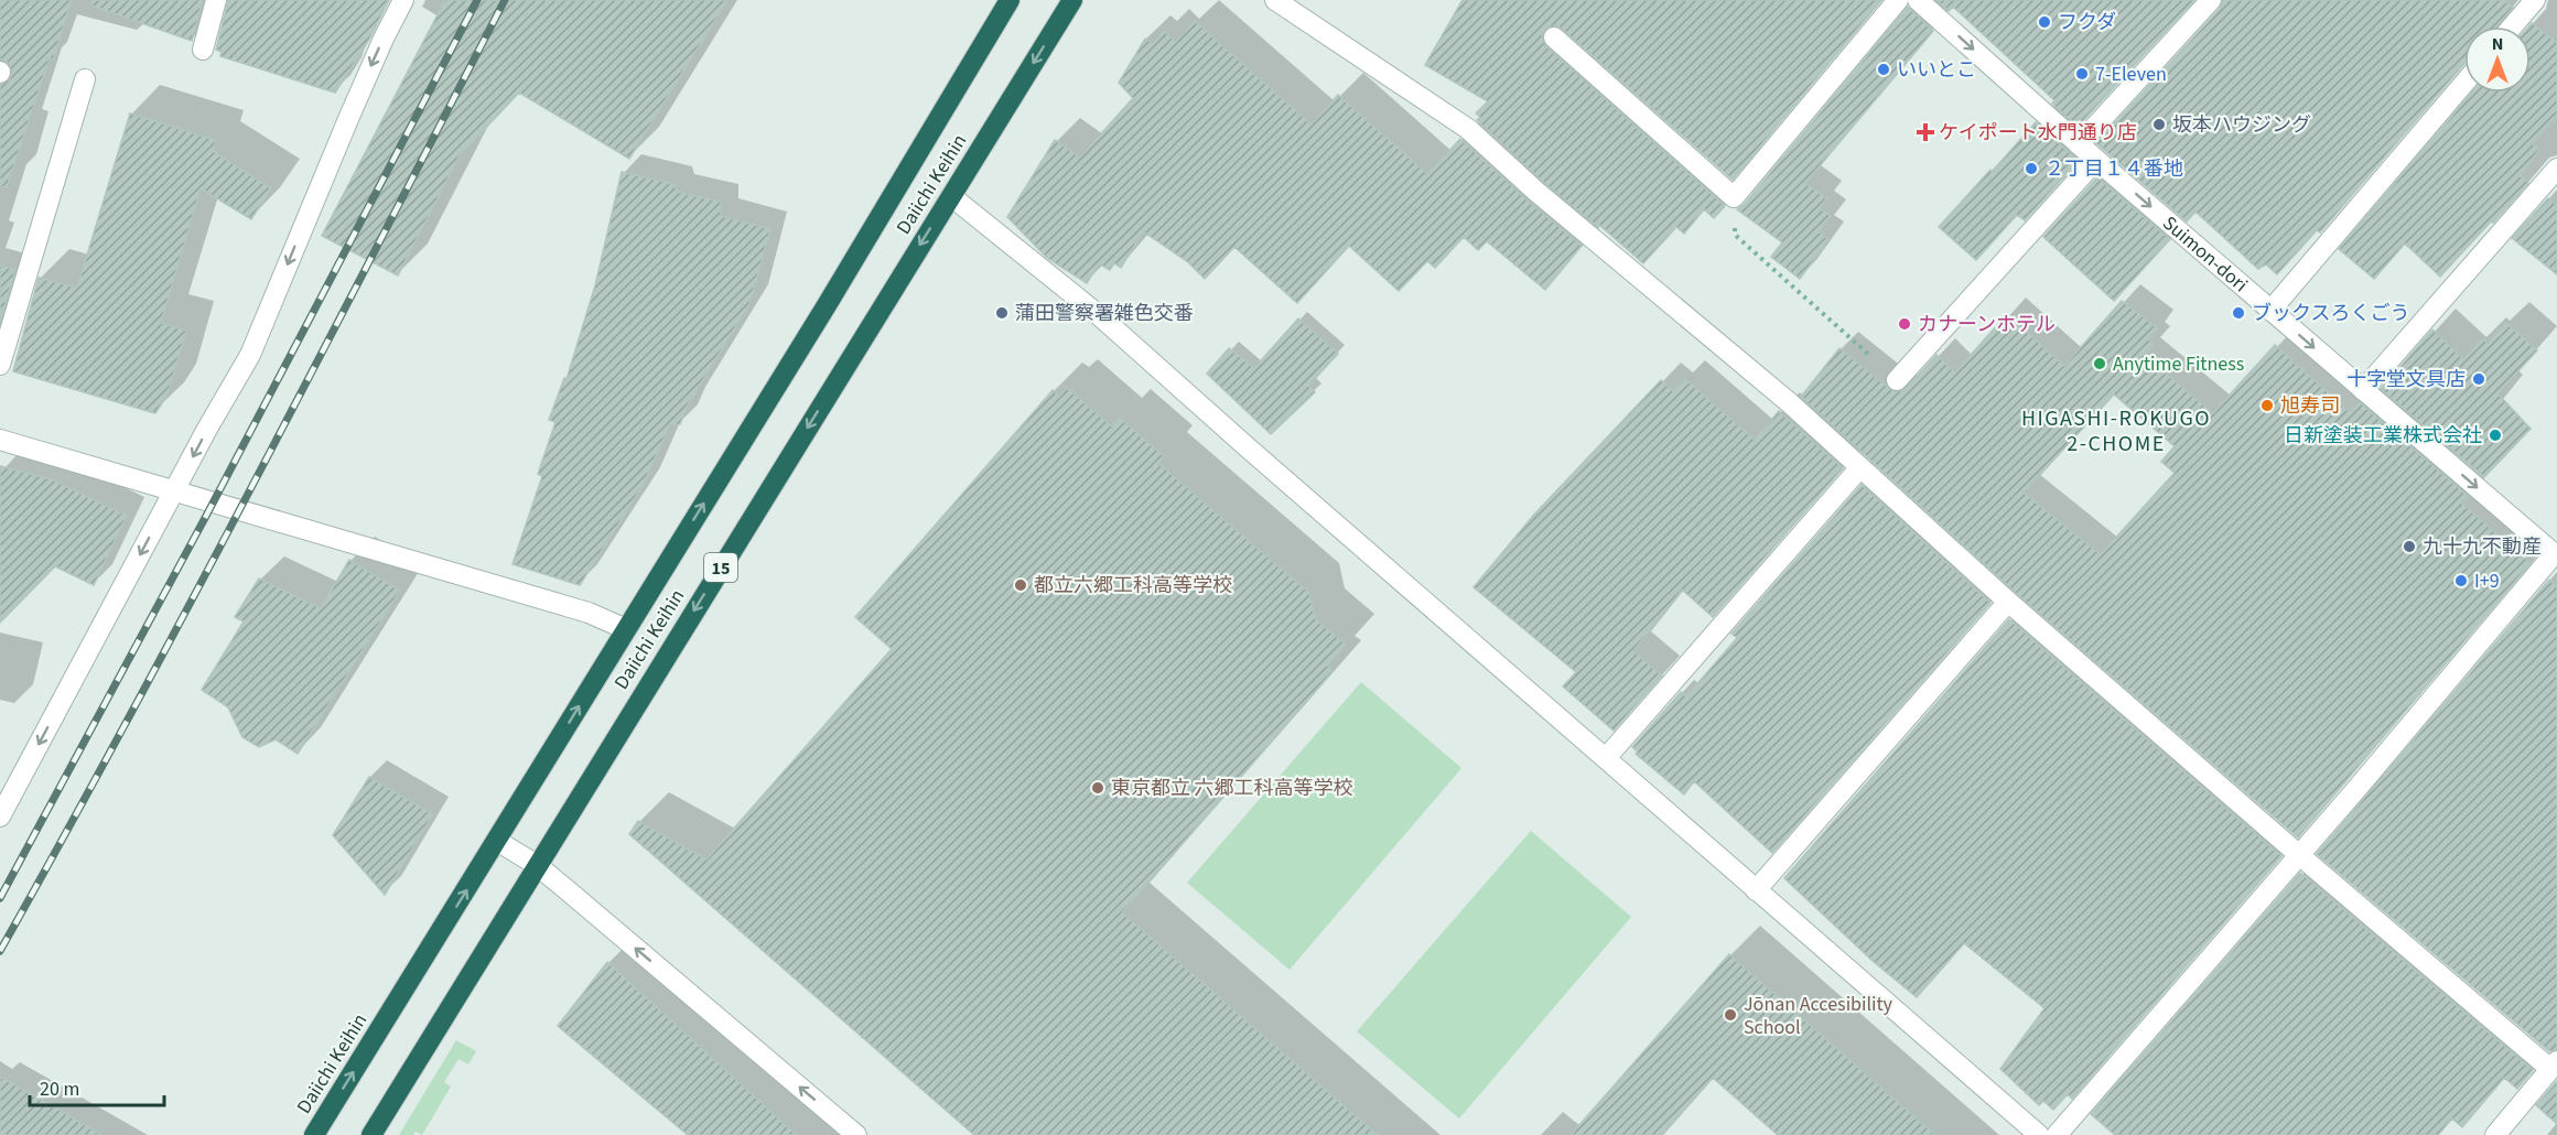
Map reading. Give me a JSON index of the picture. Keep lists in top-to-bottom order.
{
  "streets": {
    "highway": ["Daiichi Keihin", "15"],
    "street": ["Suimon-dori"]
  },
  "one_way": ["Suimon-dori"],
  "districts": ["HIGASHI-ROKUGO 2-CHOME"],
  "places": {
    "other": [
      "フクダ",
      "いいとこ",
      "7-Eleven",
      "坂本ハウジング",
      "２丁目１４番地",
      "蒲田警察署雑色交番",
      "ブックスろくごう",
      "カナーンホテル",
      "Anytime Fitness",
      "十字堂文具店",
      "旭寿司",
      "日新塗装工業株式会社",
      "九十九不動産",
      "I+9",
      "都立六郷工科高等学校",
      "東京都立 六郷工科高等学校",
      "Jōnan Accesibility School"
    ],
    "health": ["ケイポート水門通り店"]
  },
  "scale_bar": "20 m",
  "north": "top"
}
